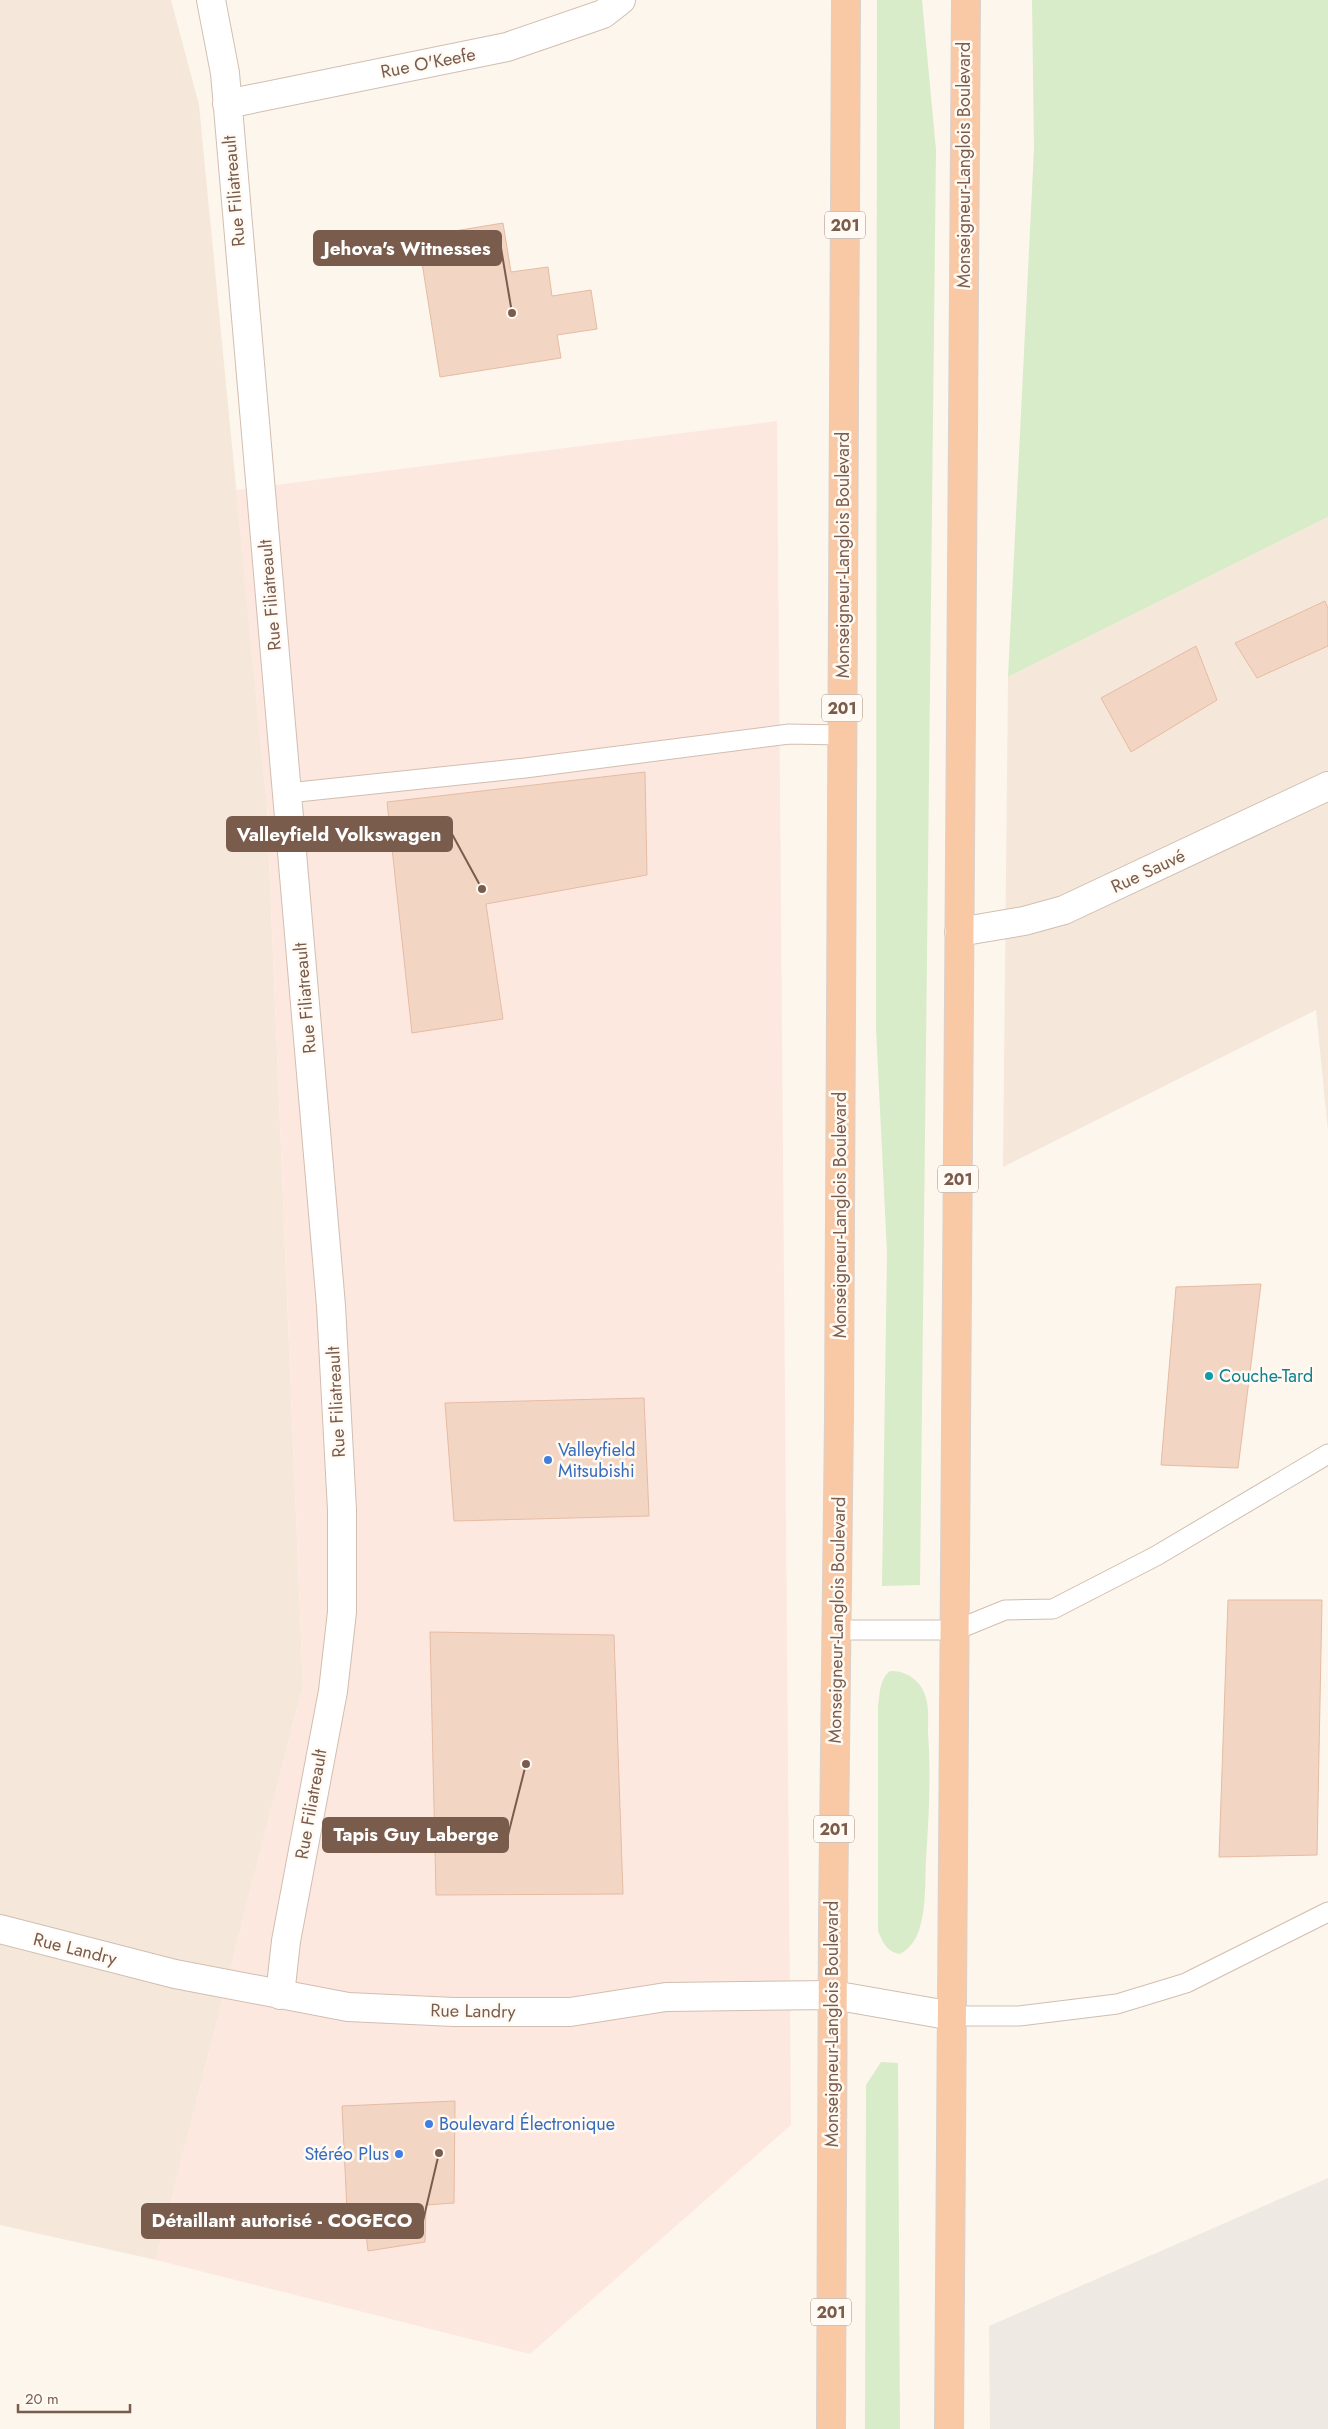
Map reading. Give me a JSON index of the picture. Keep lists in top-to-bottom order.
{
  "streets": {
    "highway": ["Monseigneur-Langlois Boulevard", "201"],
    "street": [
      "Rue O'Keefe",
      "Rue Filiatreault",
      "Rue Sauvé",
      "Rue Landry"
    ]
  },
  "crossings": [
    ["Rue O'Keefe", "Rue Filiatreault"],
    ["Monseigneur-Langlois Boulevard", "Rue Sauvé"],
    ["Monseigneur-Langlois Boulevard", "Rue Landry"],
    ["Rue Filiatreault", "Rue Landry"]
  ],
  "places": [
    "Jehova's Witnesses",
    "Valleyfield Volkswagen",
    "Couche-Tard",
    "Valleyfield Mitsubishi",
    "Tapis Guy Laberge",
    "Boulevard Électronique",
    "Détaillant autorisé - COGECO",
    "Stéréo Plus"
  ],
  "scale_bar": "20 m"
}
